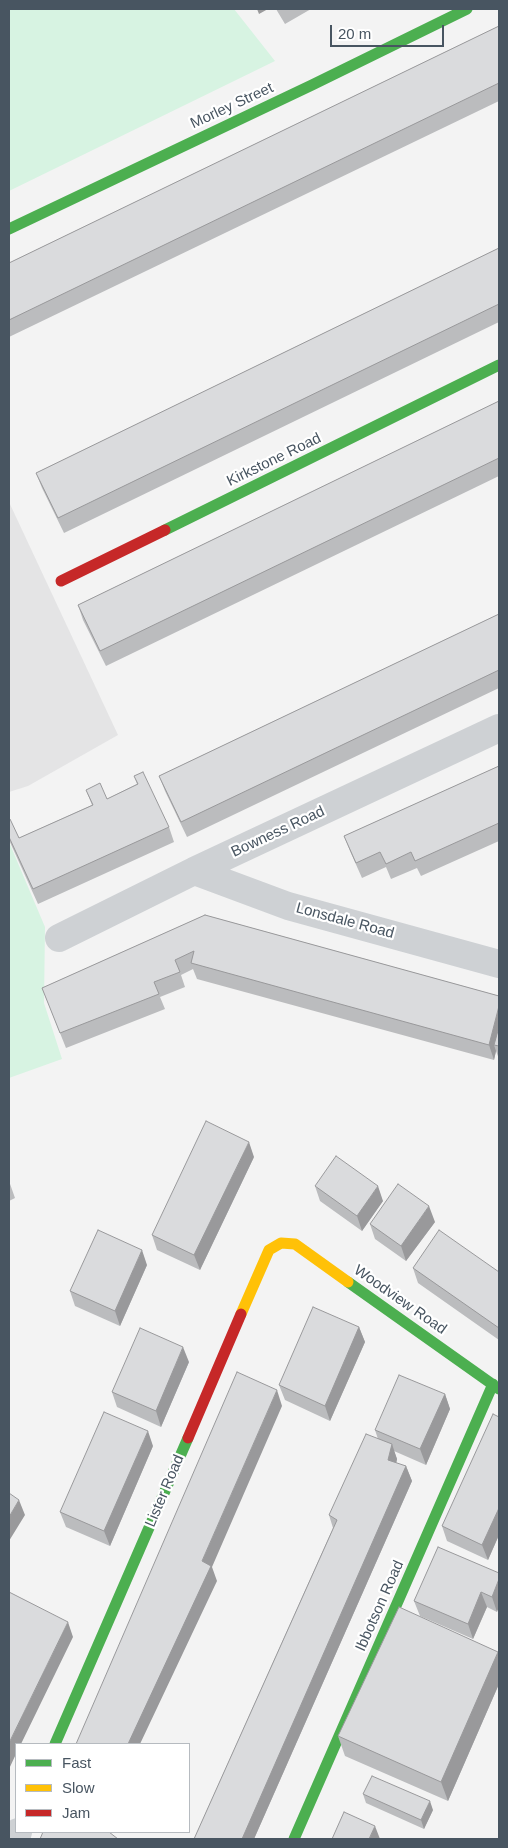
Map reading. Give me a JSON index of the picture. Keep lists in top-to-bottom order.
{
  "streets": {
    "street": [
      "Morley Street",
      "Kirkstone Road",
      "Bowness Road",
      "Lonsdale Road",
      "Woodview Road",
      "Lister Road",
      "Ibbotson Road"
    ]
  },
  "crossings": [
    ["Bowness Road", "Lonsdale Road"],
    ["Woodview Road", "Lister Road"],
    ["Woodview Road", "Ibbotson Road"]
  ],
  "legend": ["Fast", "Slow", "Jam"],
  "scale_bar": "20 m"
}
